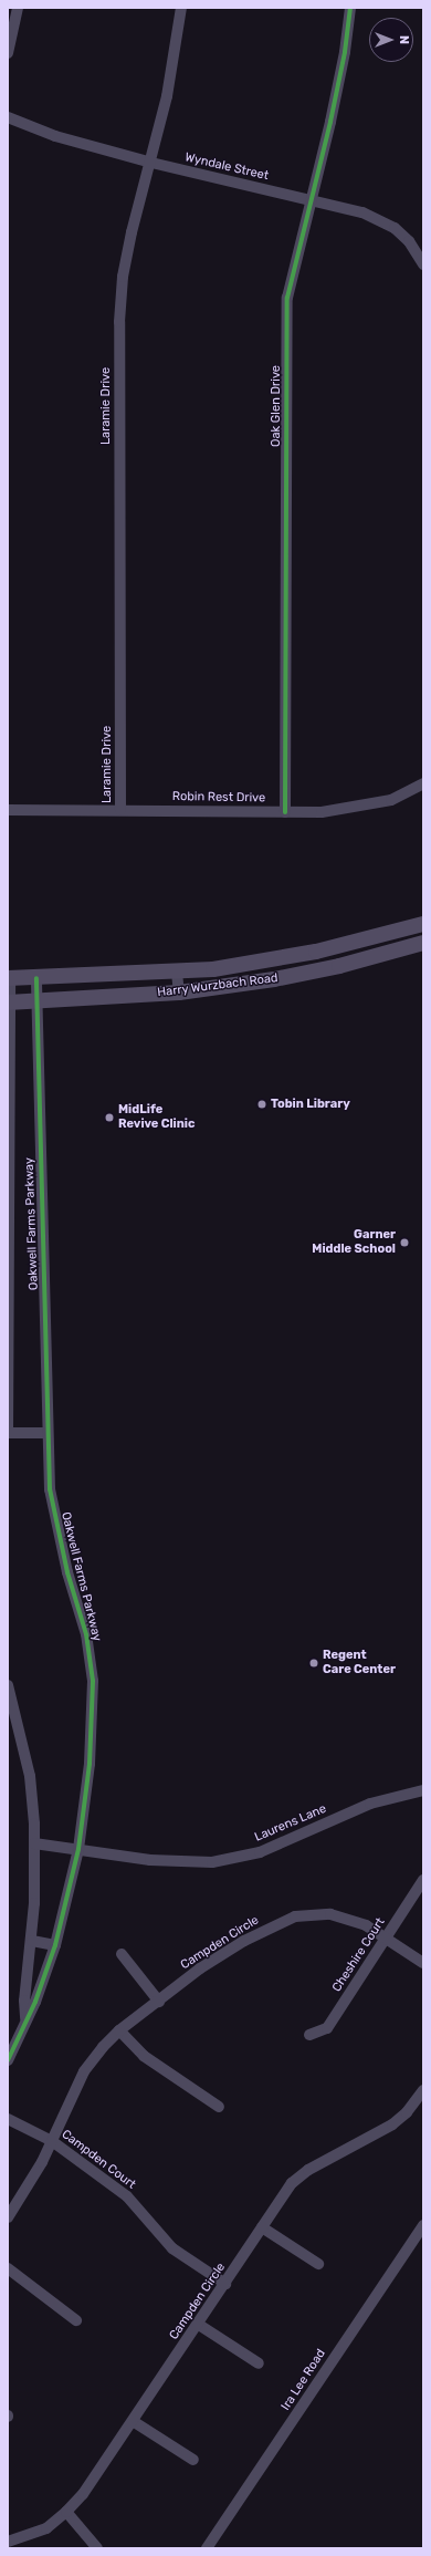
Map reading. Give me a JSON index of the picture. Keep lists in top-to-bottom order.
{
  "streets": {
    "main road": ["Harry Wurzbach Road"],
    "street": [
      "Wyndale Street",
      "Laramie Drive",
      "Oak Glen Drive",
      "Robin Rest Drive",
      "Oakwell Farms Parkway",
      "Laurens Lane",
      "Campden Circle",
      "Cheshire Court",
      "Campden Court",
      "Ira Lee Road"
    ]
  },
  "crossings": [
    ["Wyndale Street", "Laramie Drive"],
    ["Wyndale Street", "Oak Glen Drive"],
    ["Laramie Drive", "Robin Rest Drive"],
    ["Oak Glen Drive", "Robin Rest Drive"],
    ["Harry Wurzbach Road", "Oakwell Farms Parkway"],
    ["Oakwell Farms Parkway", "Laurens Lane"],
    ["Campden Circle", "Cheshire Court"],
    ["Campden Circle", "Campden Court"]
  ],
  "places": [
    "Tobin Library",
    "MidLife Revive Clinic",
    "Garner Middle School",
    "Regent Care Center"
  ],
  "north": "right"
}
